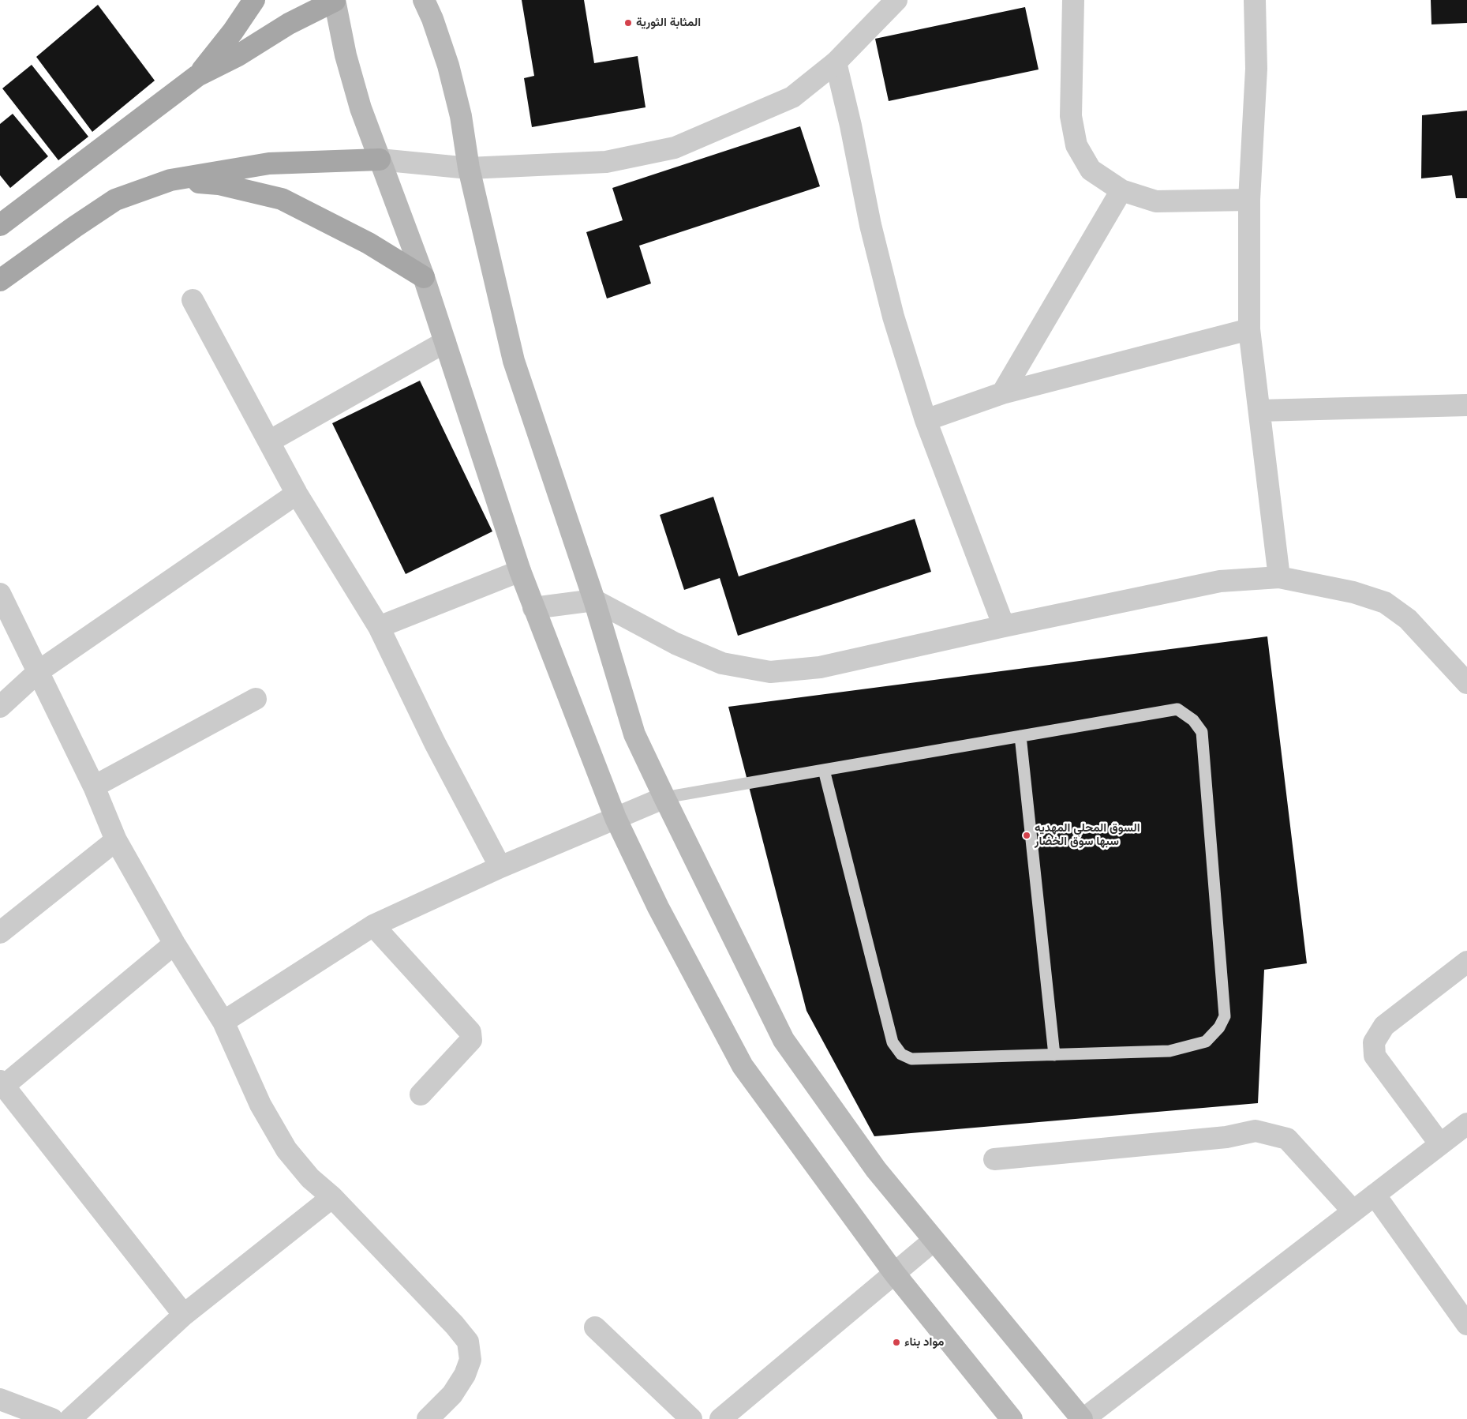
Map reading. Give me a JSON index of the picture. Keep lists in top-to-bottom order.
{
  "places": ["المثابة الثورية", "السوق المحلي المهديه سبها سوق الخضار", "مواد بناء"]
}
